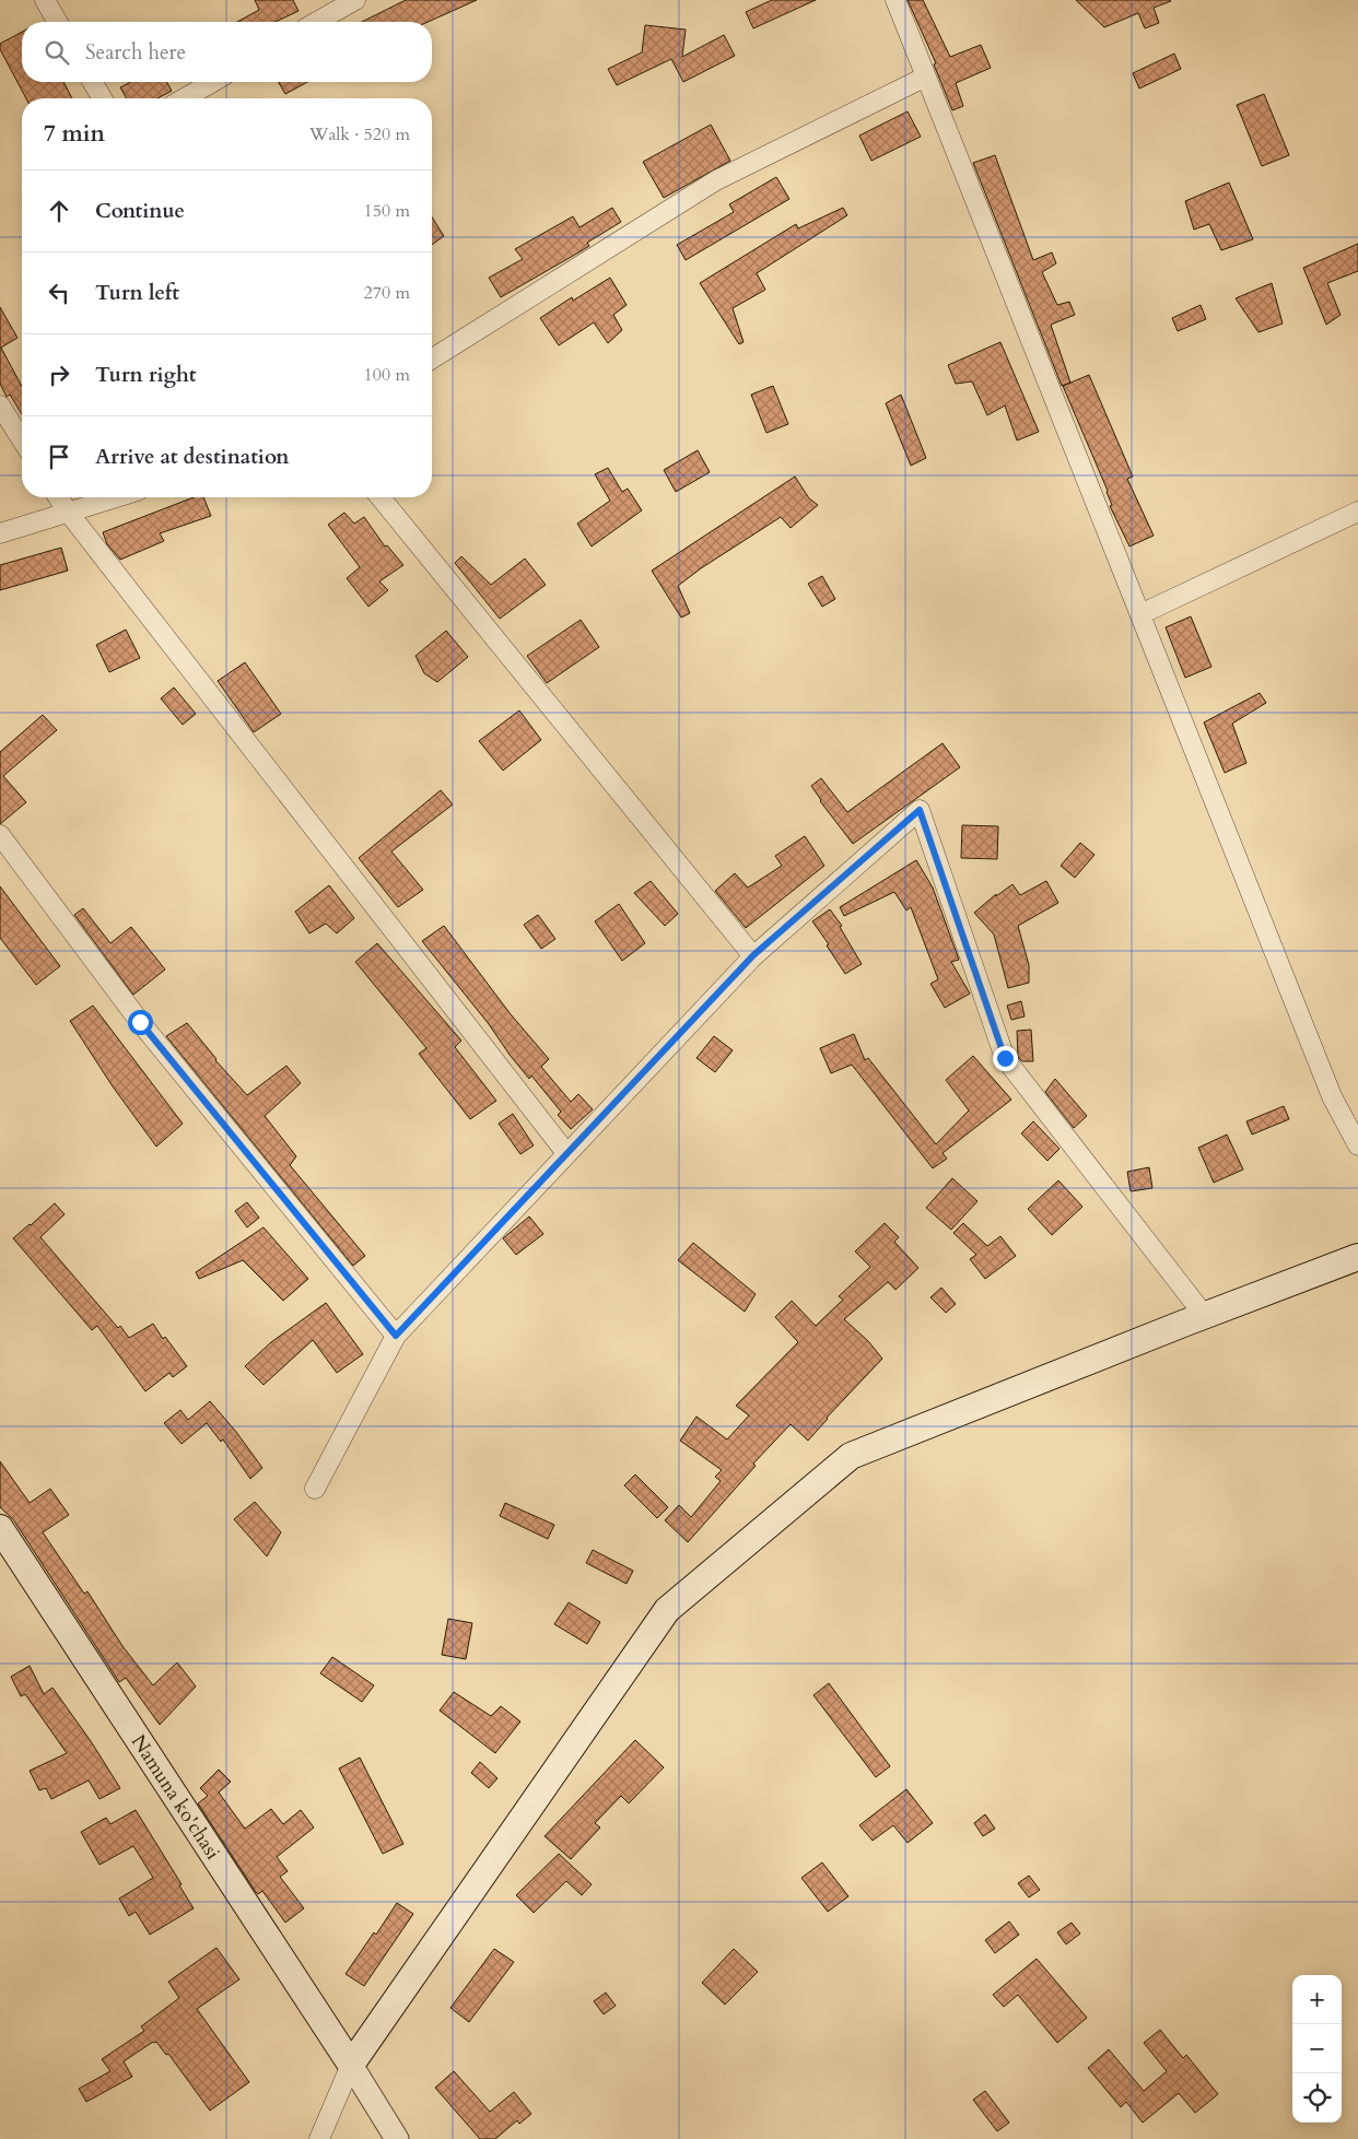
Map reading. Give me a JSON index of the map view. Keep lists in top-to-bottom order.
{
  "streets": {
    "main road": ["Namuna ko'chasi"]
  },
  "page": {
    "search": "Search here",
    "heading": ["7 min", "Walk · 520 m"],
    "list": [
      ["Continue", "150 m"],
      ["Turn left", "270 m"],
      ["Turn right", "100 m"],
      "Arrive at destination"
    ],
    "map_buttons": ["+", "−"]
  }
}
